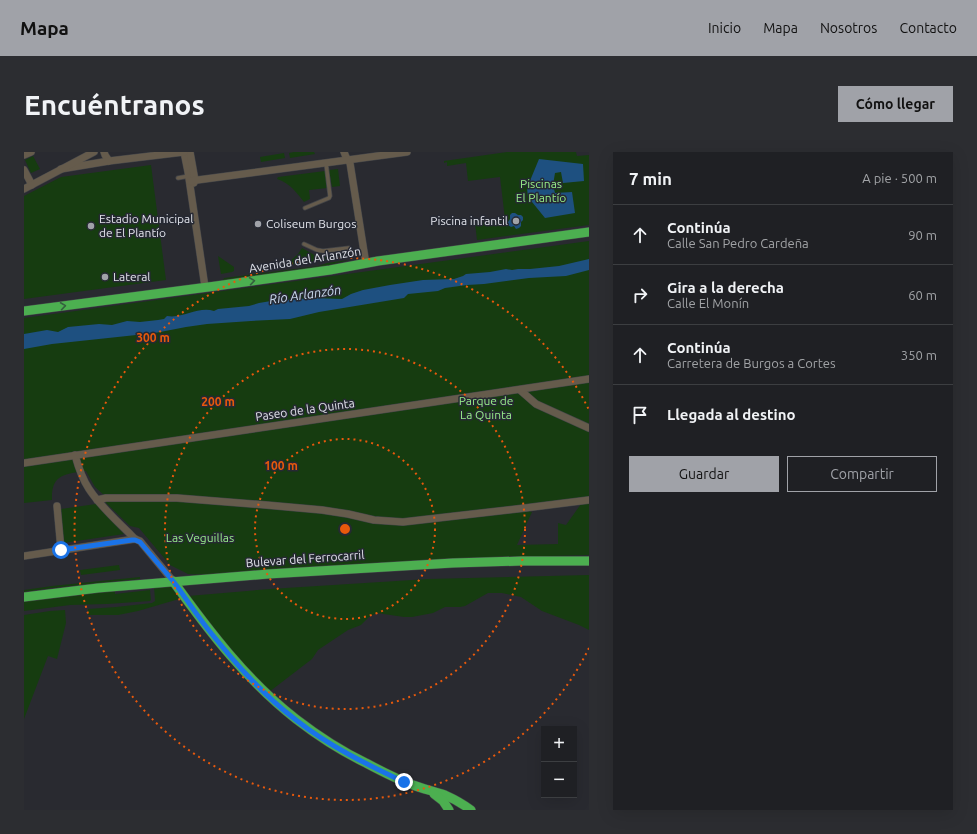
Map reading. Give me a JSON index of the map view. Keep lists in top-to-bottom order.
{
  "streets": {
    "street": ["Avenida del Arlanzón", "Paseo de la Quinta", "Bulevar del Ferrocarril"]
  },
  "one_way": ["Avenida del Arlanzón"],
  "water": ["Río Arlanzón"],
  "parks": ["Piscinas El Plantío", "Parque de La Quinta", "Las Veguillas"],
  "places": [
    "Piscina infantil",
    "Coliseum Burgos",
    "Estadio Municipal de El Plantío",
    "Lateral"
  ],
  "page": {
    "header": "Mapa",
    "nav": [
      "Inicio",
      "Mapa",
      "Nosotros",
      "Contacto"
    ],
    "buttons": [
      "Cómo llegar",
      ["Guardar", "Compartir"]
    ],
    "title": "Encuéntranos",
    "heading": ["7 min", "A pie · 500 m"],
    "list": [
      ["Continúa", "Calle San Pedro Cardeña", "90 m"],
      ["Gira a la derecha", "Calle El Monín", "60 m"],
      ["Continúa", "Carretera de Burgos a Cortes", "350 m"],
      "Llegada al destino"
    ],
    "map_buttons": ["+", "−"]
  },
  "rings": ["300 m", "200 m", "100 m"]
}
